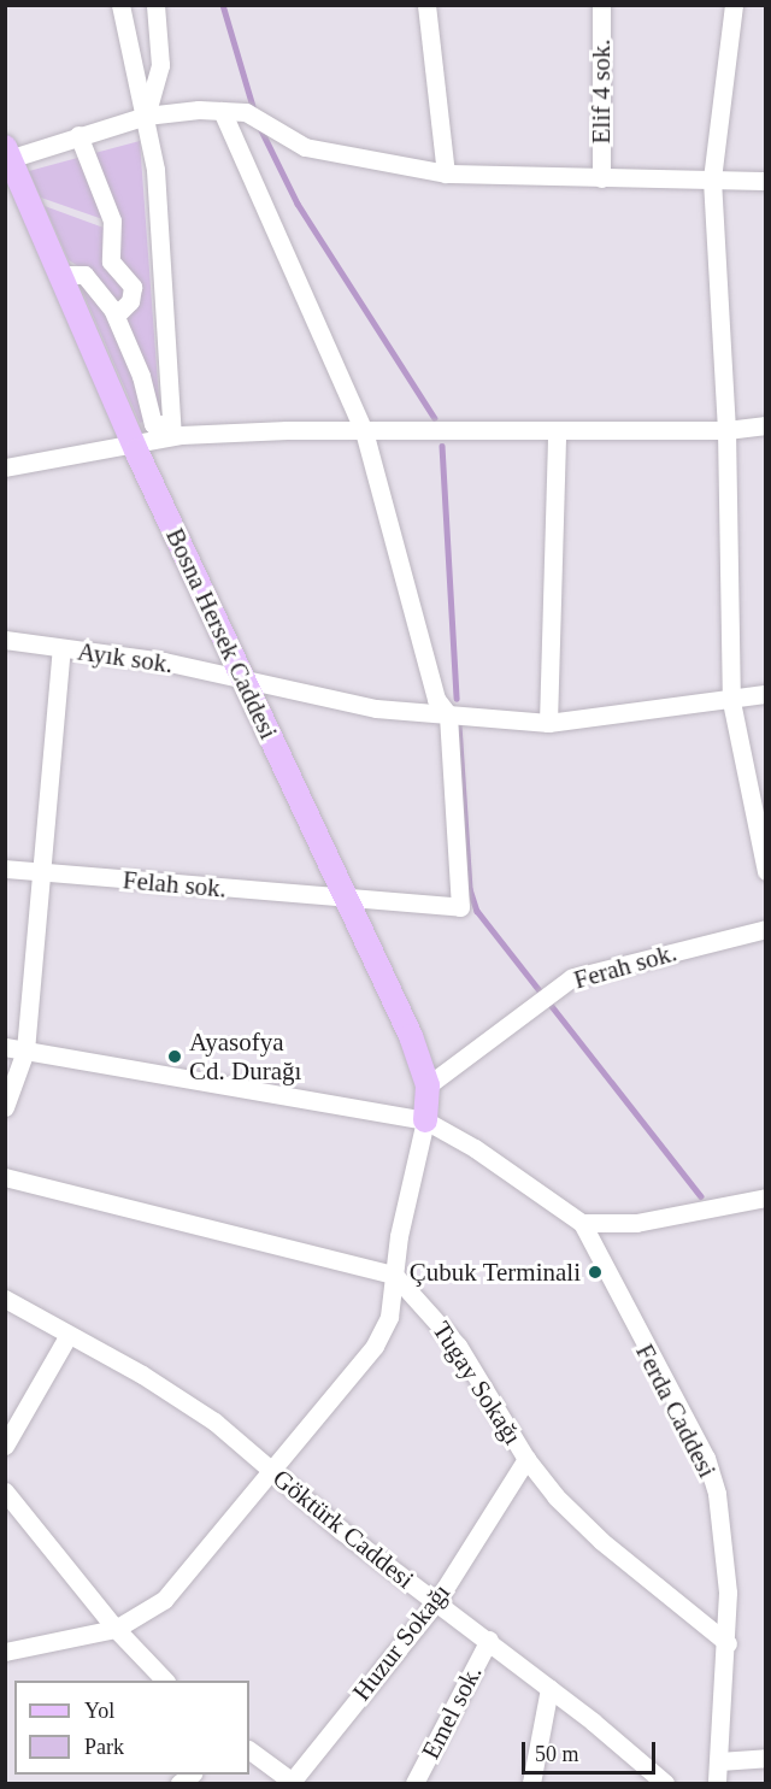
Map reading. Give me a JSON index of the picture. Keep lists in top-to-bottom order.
{
  "streets": {
    "main road": ["Bosna Hersek Caddesi"],
    "street": [
      "Elif 4 sok.",
      "Ayık sok.",
      "Felah sok.",
      "Ferah sok.",
      "Tugay Sokağı",
      "Ferda Caddesi",
      "Göktürk Caddesi",
      "Huzur Sokağı",
      "Emel sok."
    ]
  },
  "crossings": [
    ["Bosna Hersek Caddesi", "Ayık sok."],
    ["Bosna Hersek Caddesi", "Felah sok."],
    ["Bosna Hersek Caddesi", "Ferah sok."],
    ["Ayık sok.", "Felah sok."],
    ["Tugay Sokağı", "Ferda Caddesi"],
    ["Tugay Sokağı", "Huzur Sokağı"],
    ["Göktürk Caddesi", "Huzur Sokağı"],
    ["Göktürk Caddesi", "Emel sok."]
  ],
  "places": ["Ayasofya Cd. Durağı", "Çubuk Terminali"],
  "legend": ["Yol", "Park"],
  "scale_bar": "50 m"
}
